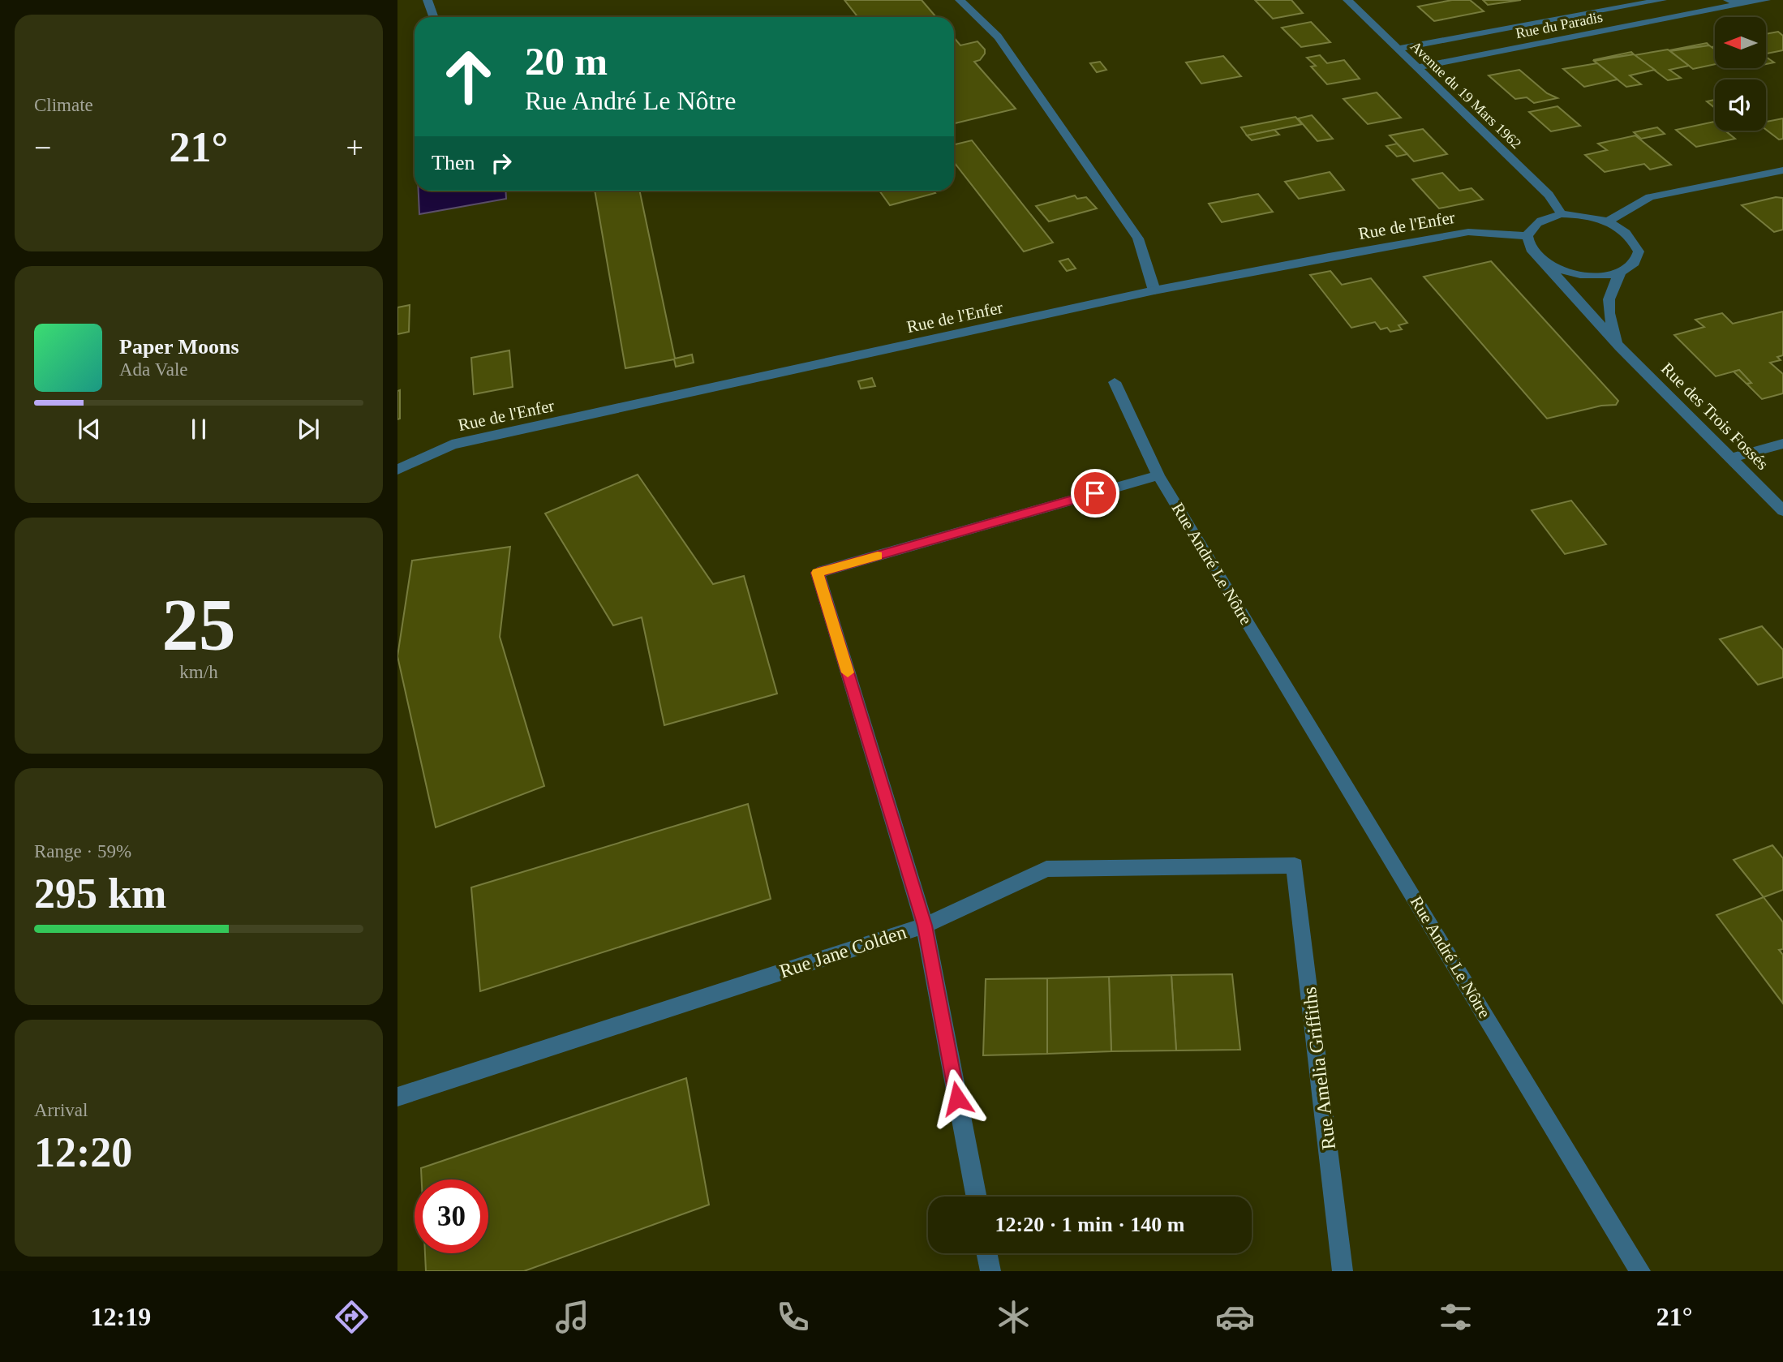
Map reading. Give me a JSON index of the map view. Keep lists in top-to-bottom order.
{
  "streets": {
    "street": [
      "Rue du Paradis",
      "Avenue du 19 Mars 1962",
      "Rue de l'Enfer",
      "Rue des Trois Fossés",
      "Rue André Le Nôtre",
      "Rue Jane Colden",
      "Rue Amelia Griffiths"
    ]
  },
  "crossings": [
    ["Rue du Paradis", "Avenue du 19 Mars 1962"],
    ["Rue de l'Enfer", "Rue des Trois Fossés"],
    ["Rue Jane Colden", "Rue Amelia Griffiths"]
  ],
  "north": "left",
  "page": {
    "tile": [
      "Climate",
      ["25", "km/h"],
      ["Range · 59%", "295 km"],
      ["Arrival", "12:20"]
    ],
    "turn": ["20 m", "Rue André Le Nôtre"],
    "heat": ["−", "21°", "+"],
    "then": "Then",
    "song": ["Paper Moons", "Ada Vale"],
    "limit": "30",
    "trip": "12:20 · 1 min · 140 m",
    "tabs": ["12:19", "21°"]
  }
}
